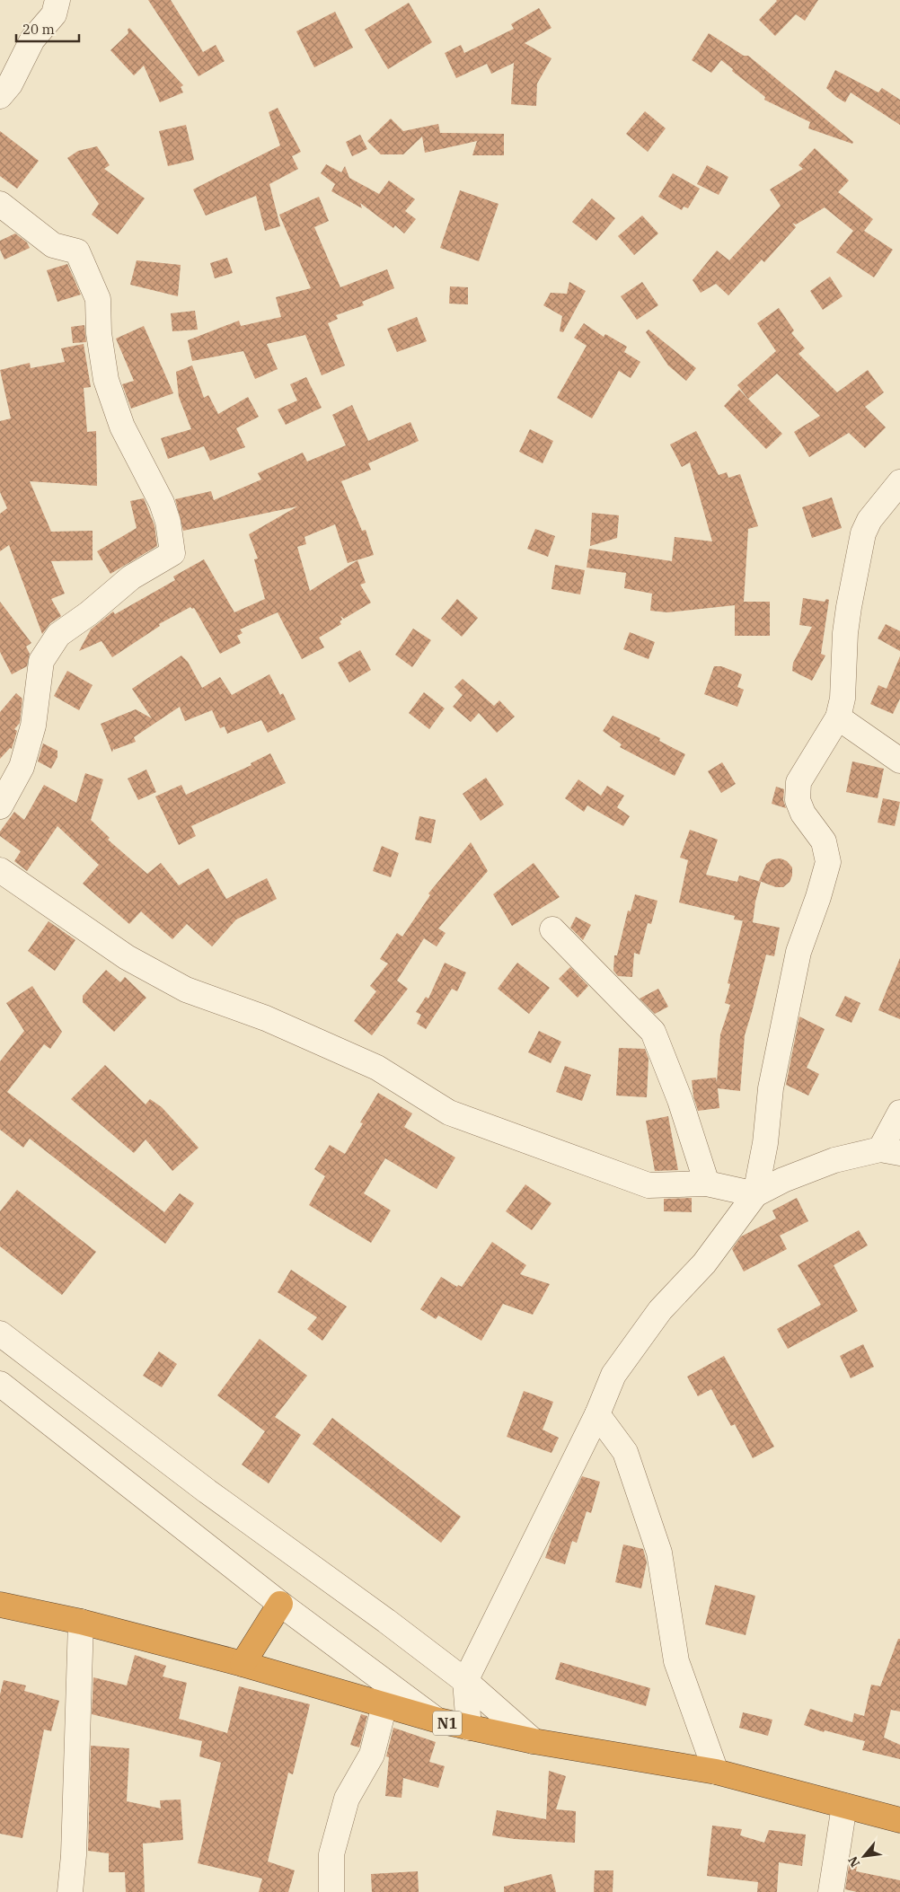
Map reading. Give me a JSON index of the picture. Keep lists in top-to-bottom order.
{
  "streets": {
    "highway": ["N1"]
  },
  "scale_bar": "20 m",
  "north": "bottom left"
}
